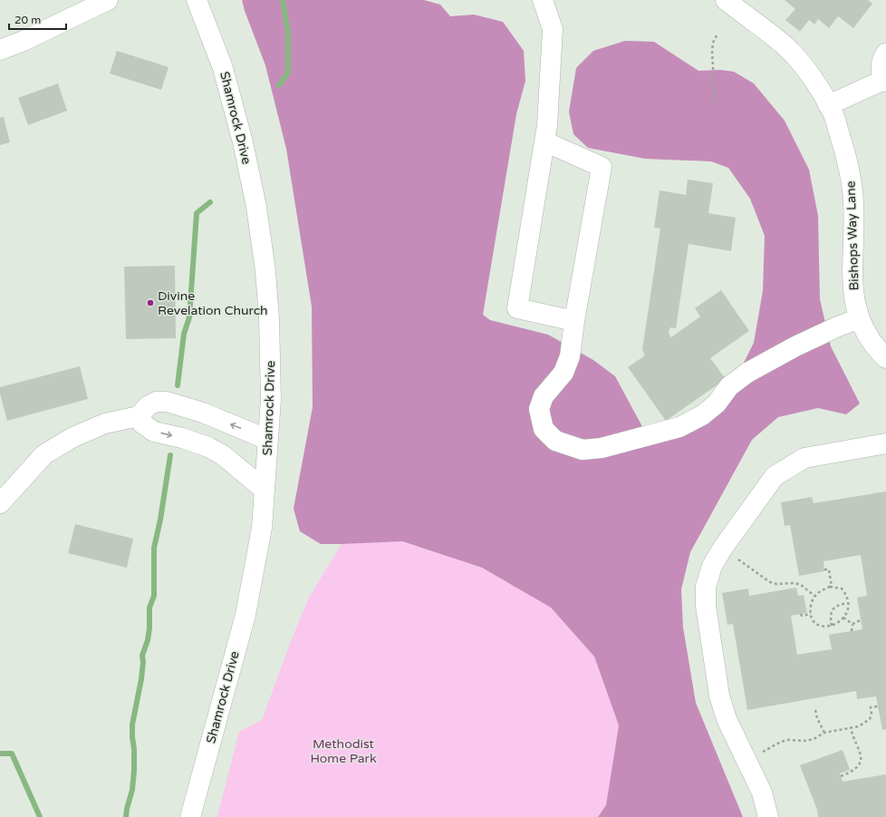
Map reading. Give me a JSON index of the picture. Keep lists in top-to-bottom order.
{
  "streets": {
    "street": ["Shamrock Drive", "Bishops Way Lane"]
  },
  "parks": ["Methodist Home Park"],
  "places": ["Divine Revelation Church"],
  "scale_bar": "20 m"
}
